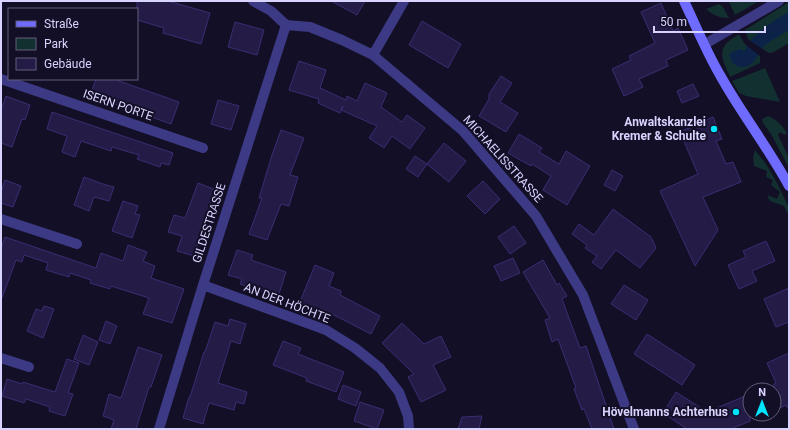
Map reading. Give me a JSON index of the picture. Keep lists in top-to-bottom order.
{
  "streets": {
    "street": [
      "ISERN PORTE",
      "MICHAELISSTRASSE",
      "GILDESTRASSE",
      "AN DER HÖCHTE"
    ]
  },
  "crossings": [
    ["MICHAELISSTRASSE", "GILDESTRASSE"],
    ["GILDESTRASSE", "AN DER HÖCHTE"]
  ],
  "places": ["Anwaltskanzlei Kremer & Schulte", "Hövelmanns Achterhus"],
  "legend": ["Straße", "Park", "Gebäude"],
  "scale_bar": "50 m",
  "north": "top"
}
